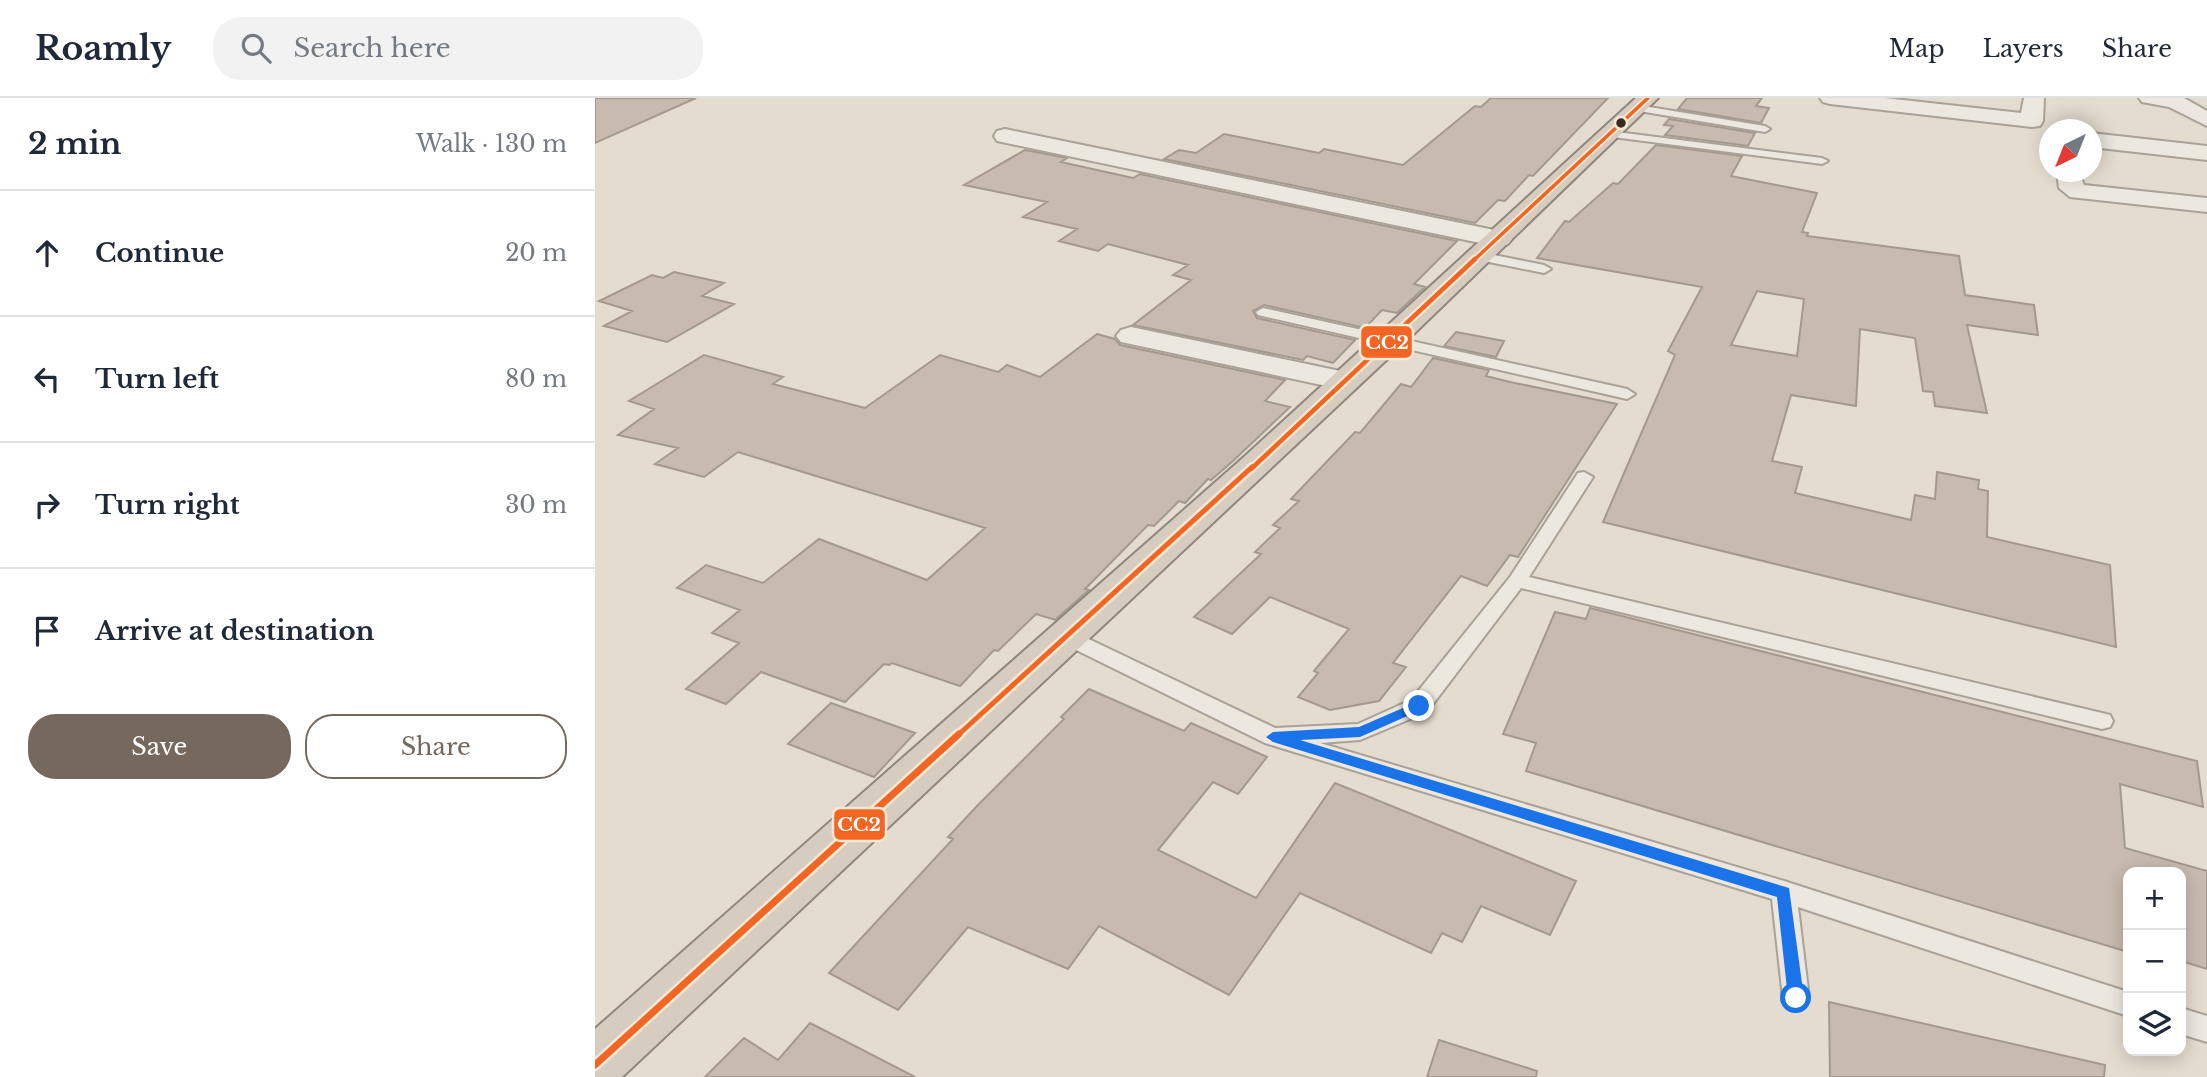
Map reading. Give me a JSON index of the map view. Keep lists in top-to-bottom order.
{
  "lines": ["transit line CC2"],
  "north": "bottom left",
  "page": {
    "header": "Roamly",
    "search": "Search here",
    "nav": ["Map", "Layers", "Share"],
    "heading": ["2 min", "Walk · 130 m"],
    "list": [
      ["Continue", "20 m"],
      ["Turn left", "80 m"],
      ["Turn right", "30 m"],
      "Arrive at destination"
    ],
    "buttons": ["Save", "Share"],
    "map_buttons": ["+", "−"]
  }
}
